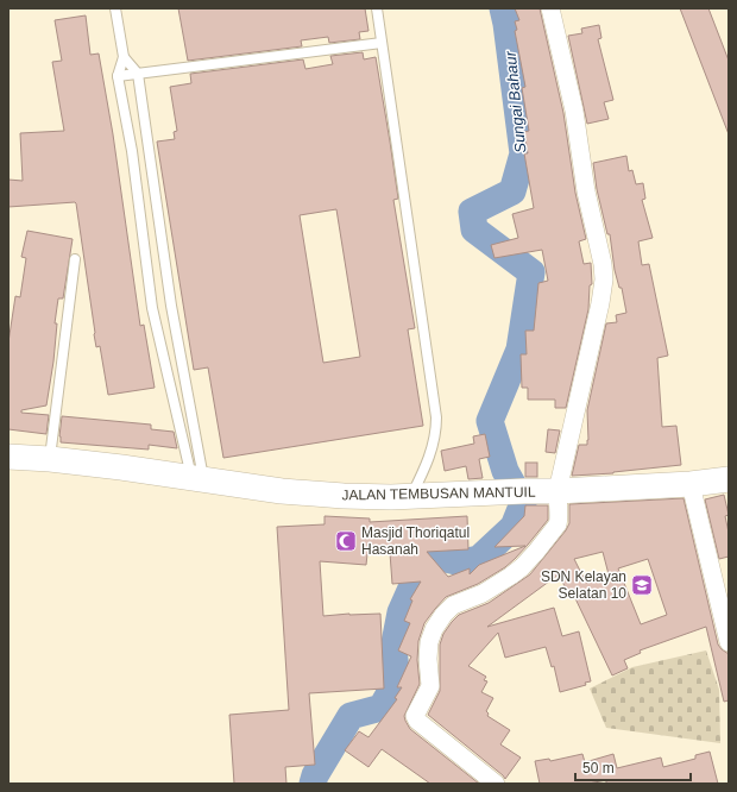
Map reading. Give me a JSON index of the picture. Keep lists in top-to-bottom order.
{
  "streets": {
    "street": ["JALAN TEMBUSAN MANTUIL"]
  },
  "water": ["Sungai Bahaur"],
  "places": {
    "mosque": ["Masjid Thoriqatul Hasanah"],
    "school or university": ["SDN Kelayan Selatan 10"]
  },
  "scale_bar": "50 m"
}
